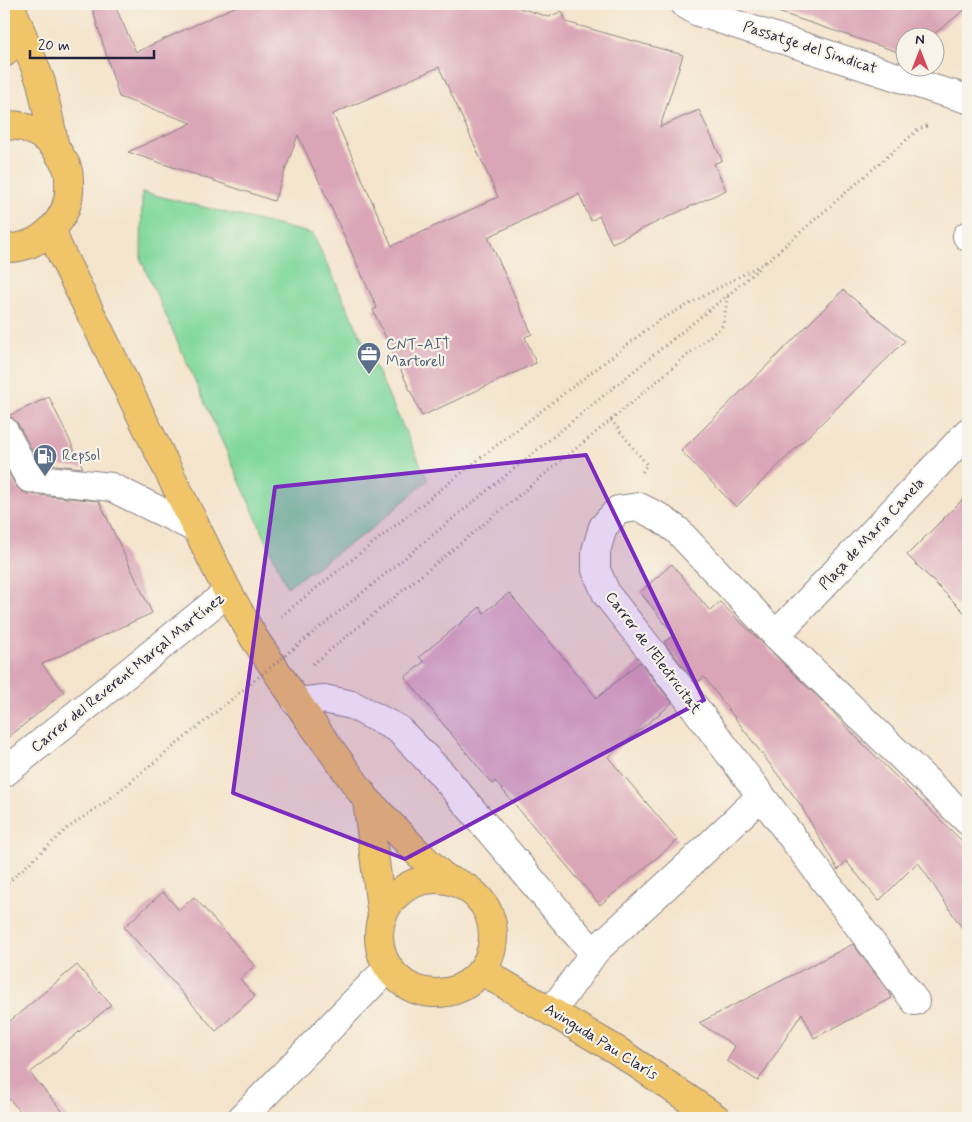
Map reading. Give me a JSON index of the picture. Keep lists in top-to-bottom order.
{
  "streets": {
    "main road": ["Avinguda Pau Clarís"],
    "street": [
      "Passatge del Sindicat",
      "Plaça de Maria Canela",
      "Carrer de l'Electricitat",
      "Carrer del Reverent Marçal Martínez"
    ]
  },
  "places": {
    "office": ["CNT-AIT Martorell"],
    "fuel station": ["Repsol"]
  },
  "scale_bar": "20 m",
  "north": "top"
}
